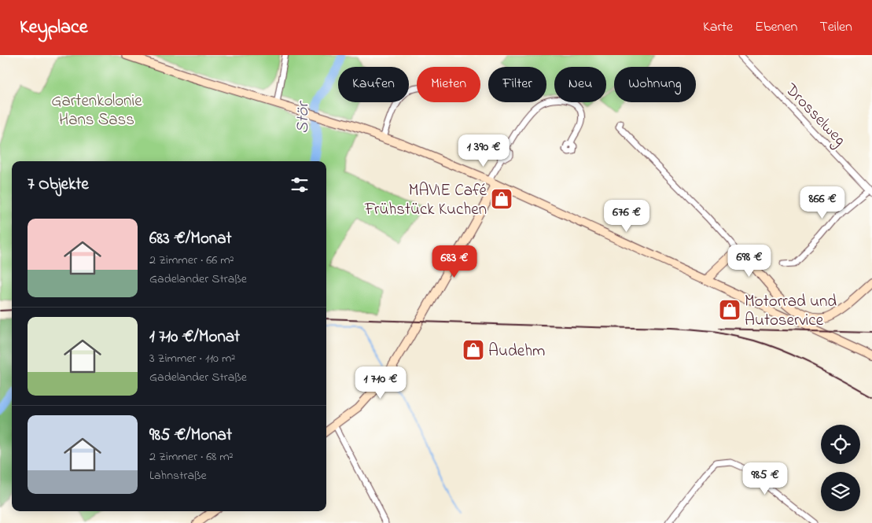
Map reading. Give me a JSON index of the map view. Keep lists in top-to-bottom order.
{
  "streets": {
    "street": ["Drosselweg"]
  },
  "water": ["Stör"],
  "parks": ["Gartenkolonie Hans Sass"],
  "places": {
    "shop": ["MAVIE Café Frühstück Kuchen", "Motorrad und Autoservice", "Audehm"]
  },
  "page": {
    "header": "Keyplace",
    "nav": ["Karte", "Ebenen", "Teilen"],
    "chip": [
      "Kaufen",
      "Mieten",
      "Filter",
      "Neu",
      "Wohnung"
    ],
    "price": [
      "1 390 €",
      "866 €",
      "676 €",
      "698 €",
      "683 €",
      "1 710 €",
      "985 €"
    ],
    "heading": "7 Objekte",
    "list": [
      {
        "name": "683 €/Monat",
        "note": "2 Zimmer · 66 m² · Gadelander Straße"
      },
      {
        "name": "1 710 €/Monat",
        "note": "3 Zimmer · 110 m² · Gadelander Straße"
      },
      {
        "name": "985 €/Monat",
        "note": "2 Zimmer · 68 m² · Lahnstraße"
      }
    ]
  }
}
